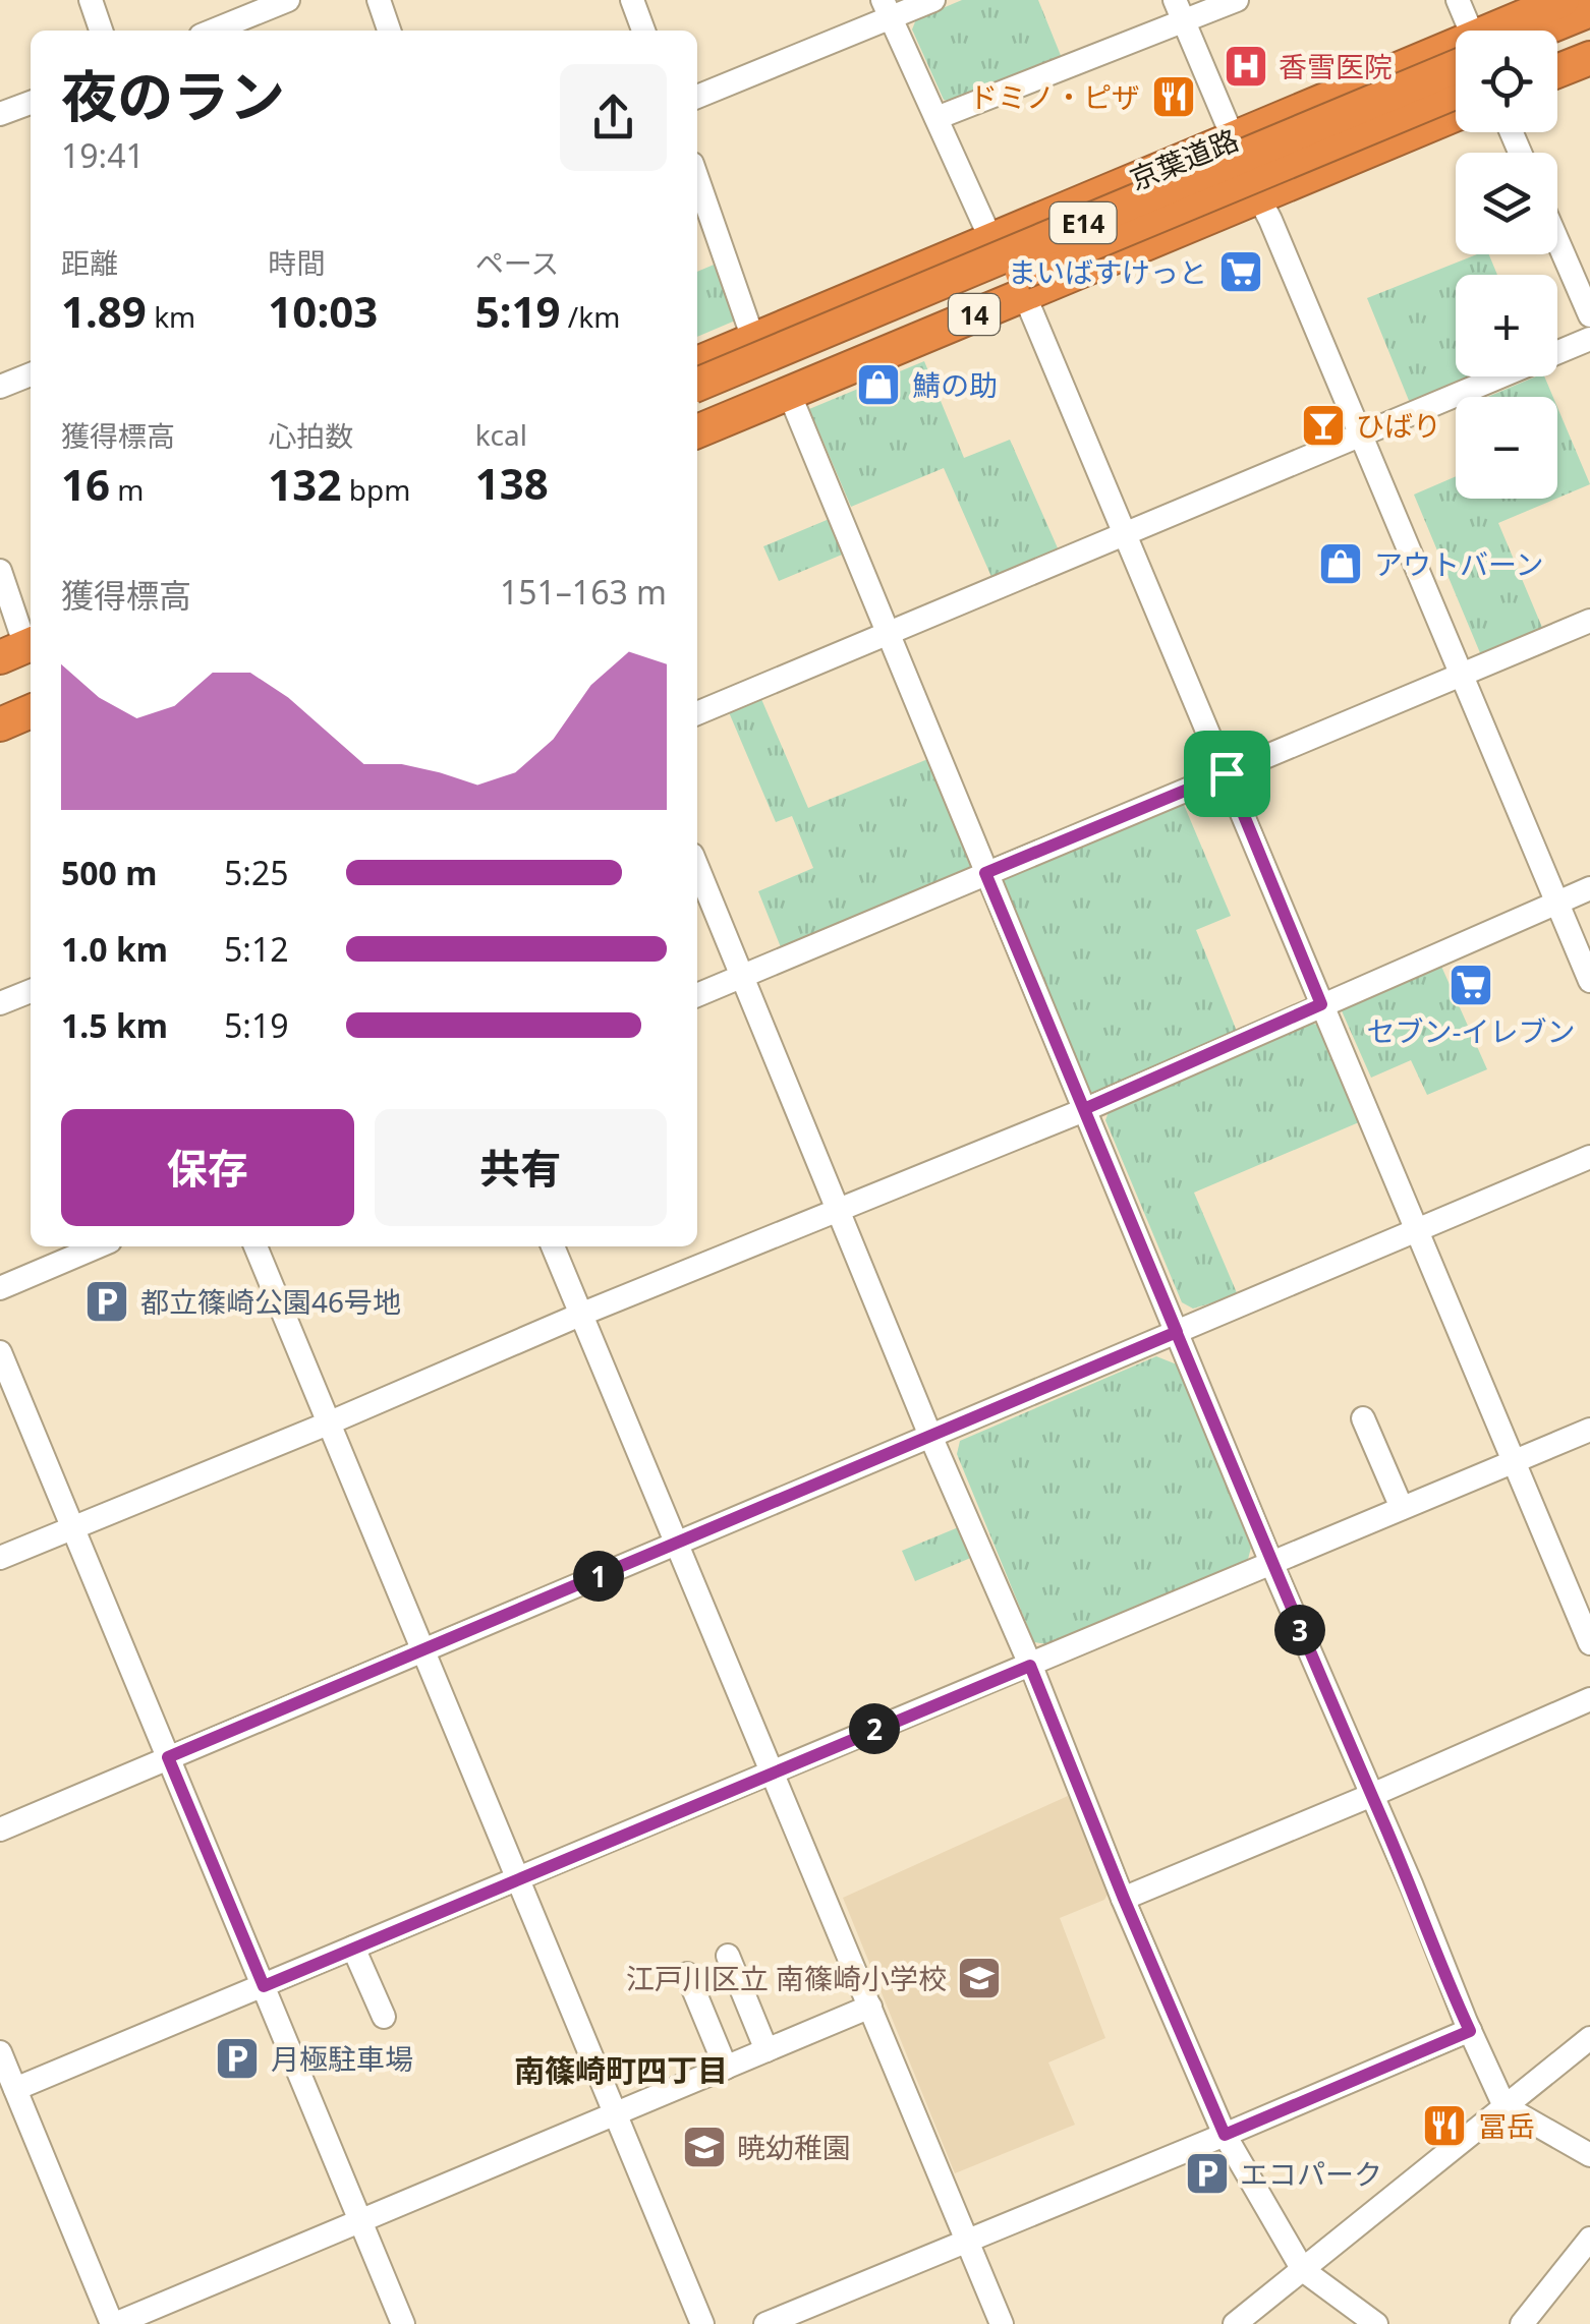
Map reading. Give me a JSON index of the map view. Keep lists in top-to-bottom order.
{
  "streets": {
    "highway": ["京葉道路", "E14", "14"]
  },
  "districts": ["南篠崎町四丁目"],
  "places": {
    "hospital": ["香雪医院"],
    "restaurant": ["ドミノ・ピザ", "冨岳"],
    "supermarket": ["まいばすけっと", "セブン-イレブン"],
    "shop": ["鯖の助", "アウトバーン"],
    "bar": ["ひばり"],
    "parking": ["都立篠崎公園46号地", "月極駐車場", "エコパーク"],
    "school or university": ["江戸川区立 南篠崎小学校", "暁幼稚園"]
  },
  "page": {
    "map_buttons": ["+", "−"],
    "heading": ["夜のラン", "19:41"],
    "stats": [
      ["距離", "1.89 km"],
      ["時間", "10:03"],
      ["ペース", "5:19 /km"],
      ["獲得標高", "16 m"],
      ["心拍数", "132 bpm"],
      ["kcal", "138"]
    ],
    "chart": ["獲得標高", "151–163 m"],
    "list": [
      {
        "name": "500 m",
        "note": "5:25"
      },
      {
        "name": "1.0 km",
        "note": "5:12"
      },
      {
        "name": "1.5 km",
        "note": "5:19"
      }
    ],
    "buttons": ["保存", "共有"],
    "pins": ["1", "3", "2"]
  }
}
